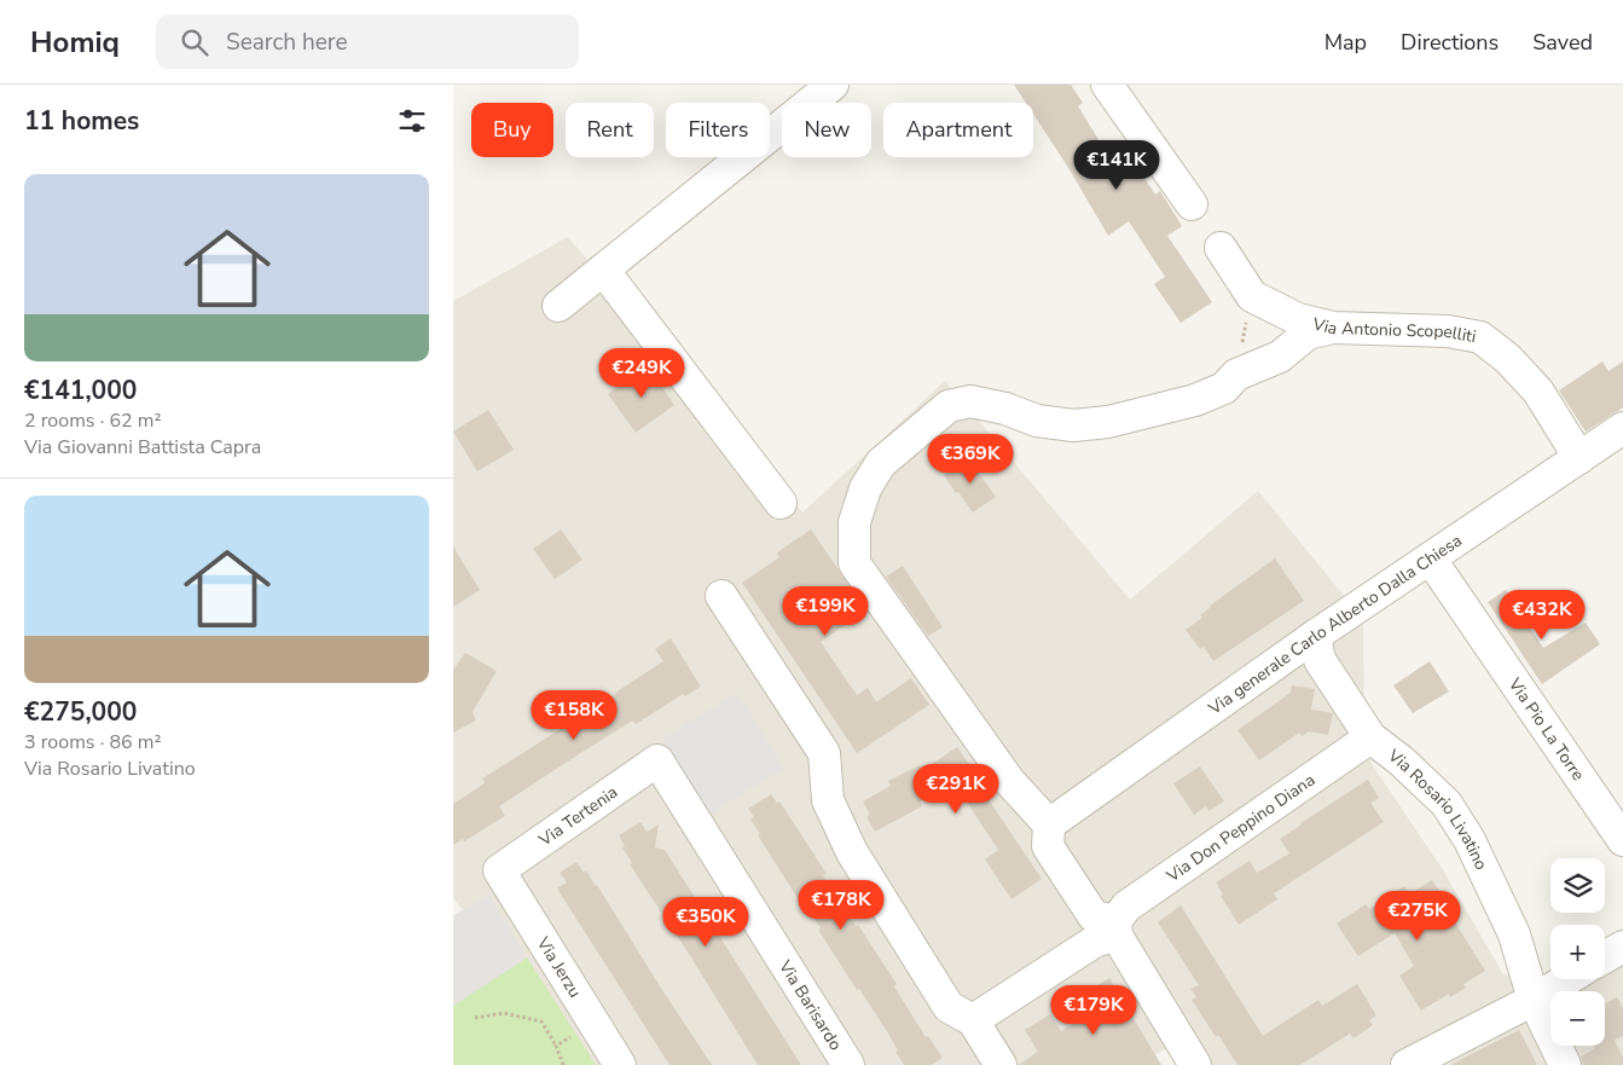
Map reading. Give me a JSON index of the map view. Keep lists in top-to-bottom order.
{
  "streets": {
    "street": [
      "Via Antonio Scopelliti",
      "Via generale Carlo Alberto Dalla Chiesa",
      "Via Pio La Torre",
      "Via Rosario Livatino",
      "Via Tertenia",
      "Via Don Peppino Diana",
      "Via Jerzu",
      "Via Barisardo"
    ]
  },
  "crossings": [
    ["Via Antonio Scopelliti", "Via generale Carlo Alberto Dalla Chiesa"],
    ["Via generale Carlo Alberto Dalla Chiesa", "Via Pio La Torre"],
    ["Via generale Carlo Alberto Dalla Chiesa", "Via Rosario Livatino"],
    ["Via Rosario Livatino", "Via Don Peppino Diana"],
    ["Via Tertenia", "Via Jerzu"],
    ["Via Tertenia", "Via Barisardo"]
  ],
  "page": {
    "header": "Homiq",
    "search": "Search here",
    "nav": ["Map", "Directions", "Saved"],
    "heading": "11 homes",
    "chip": [
      "Buy",
      "Rent",
      "Filters",
      "New",
      "Apartment"
    ],
    "price": [
      "€141K",
      "€249K",
      "€369K",
      "€199K",
      "€432K",
      "€158K",
      "€291K",
      "€178K",
      "€275K",
      "€350K",
      "€179K"
    ],
    "list": [
      {
        "name": "€141,000",
        "note": "2 rooms · 62 m² · Via Giovanni Battista Capra"
      },
      {
        "name": "€275,000",
        "note": "3 rooms · 86 m² · Via Rosario Livatino"
      }
    ],
    "map_buttons": ["+", "−"]
  }
}
